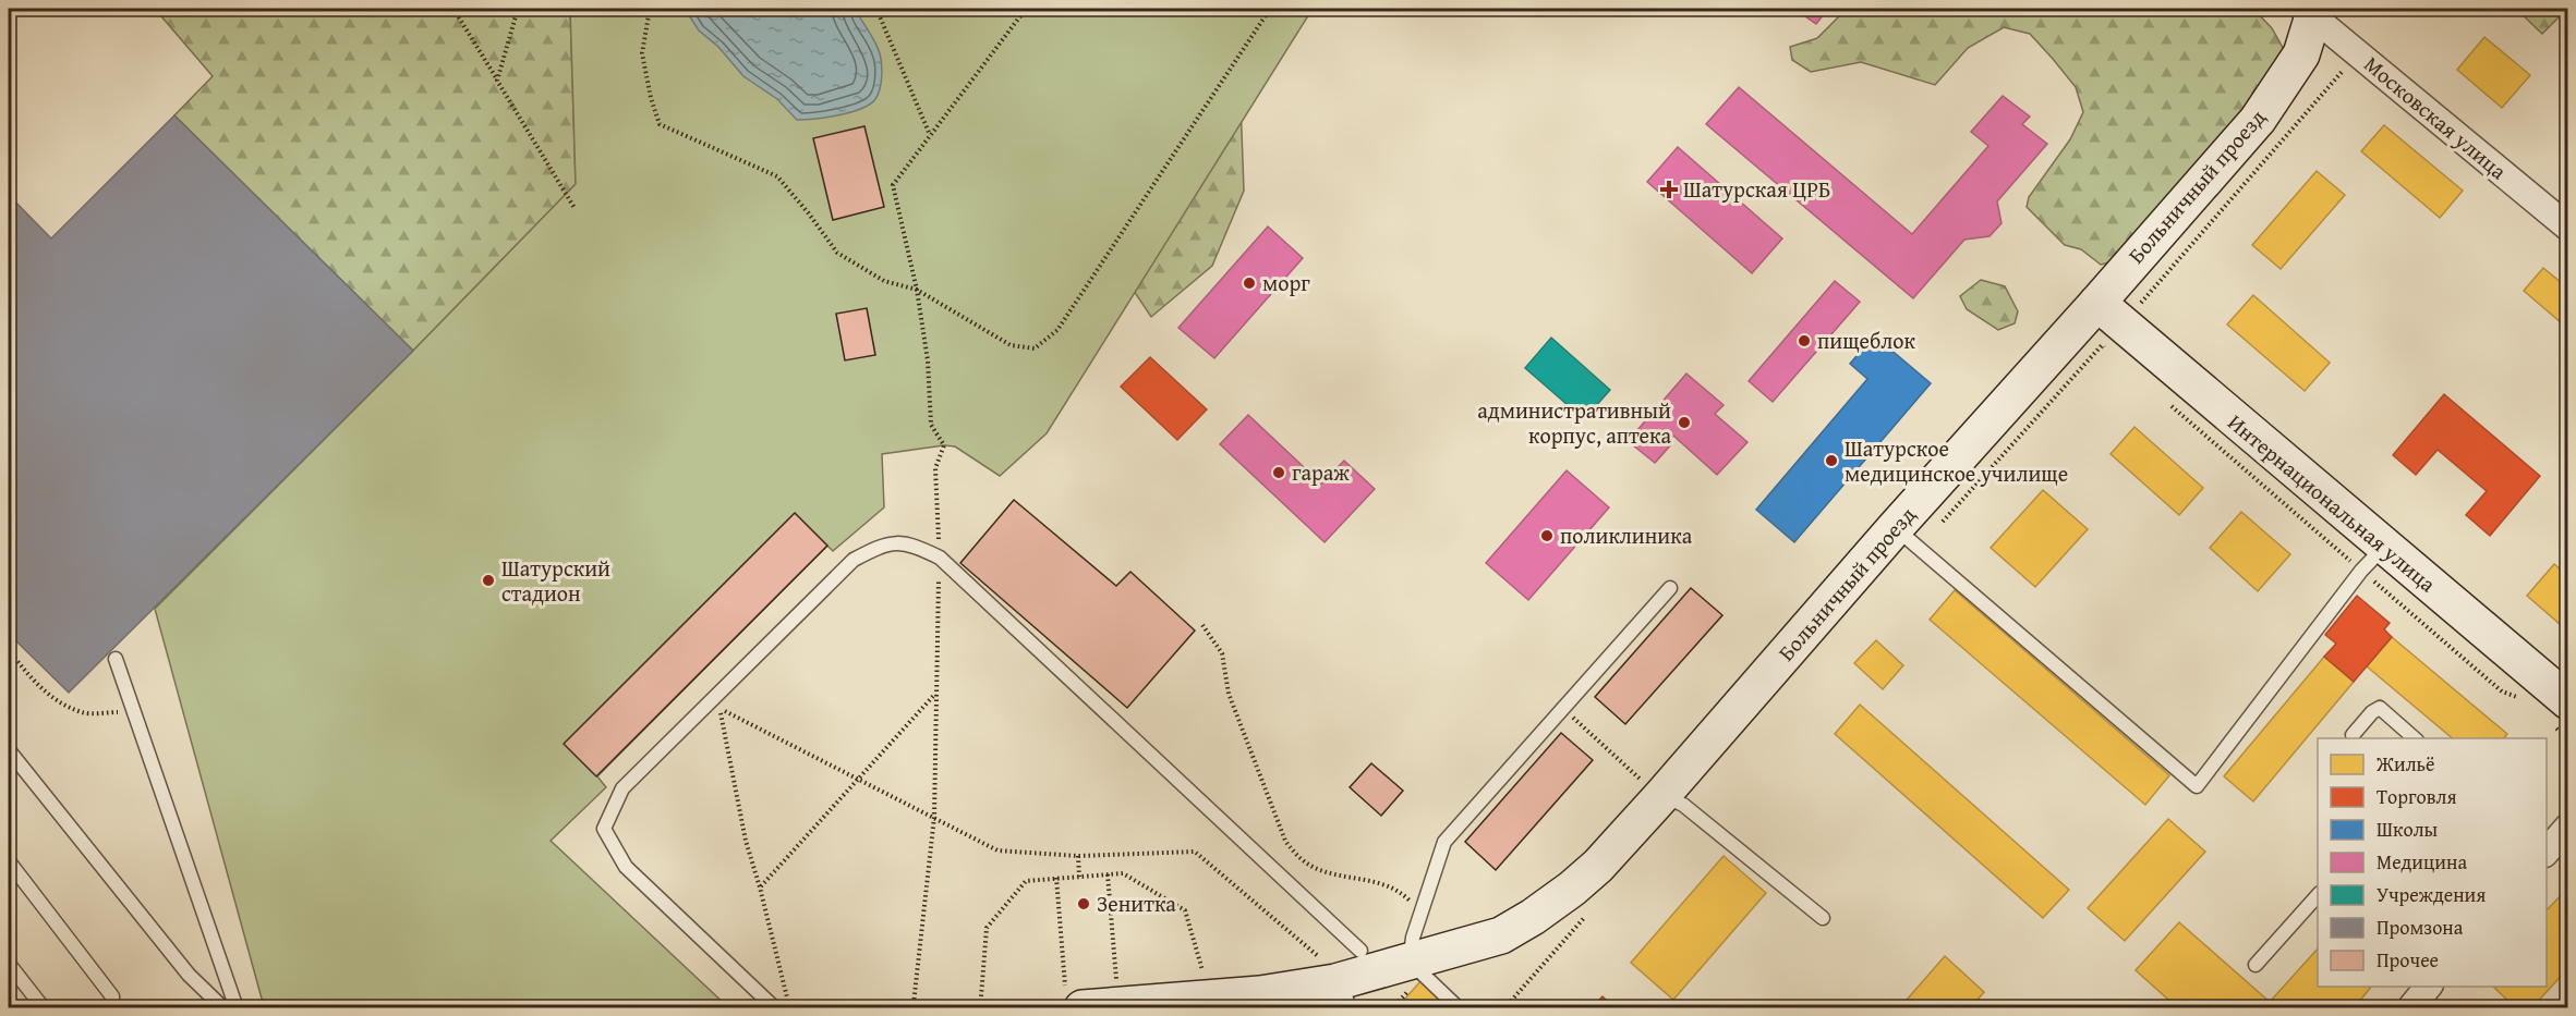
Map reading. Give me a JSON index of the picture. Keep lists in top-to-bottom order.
{
  "streets": {
    "street": ["Московская улица", "Больничный проезд", "Интернациональная улица"]
  },
  "crossings": [
    ["Московская улица", "Больничный проезд"],
    ["Больничный проезд", "Интернациональная улица"]
  ],
  "places": {
    "health": ["Шатурская ЦРБ"],
    "other": [
      "морг",
      "пищеблок",
      "административный корпус, аптека",
      "Шатурское медицинское училище",
      "гараж",
      "поликлиника",
      "Шатурский стадион",
      "Зенитка"
    ]
  },
  "legend": [
    "Жильё",
    "Торговля",
    "Школы",
    "Медицина",
    "Учреждения",
    "Промзона",
    "Прочее"
  ]
}
